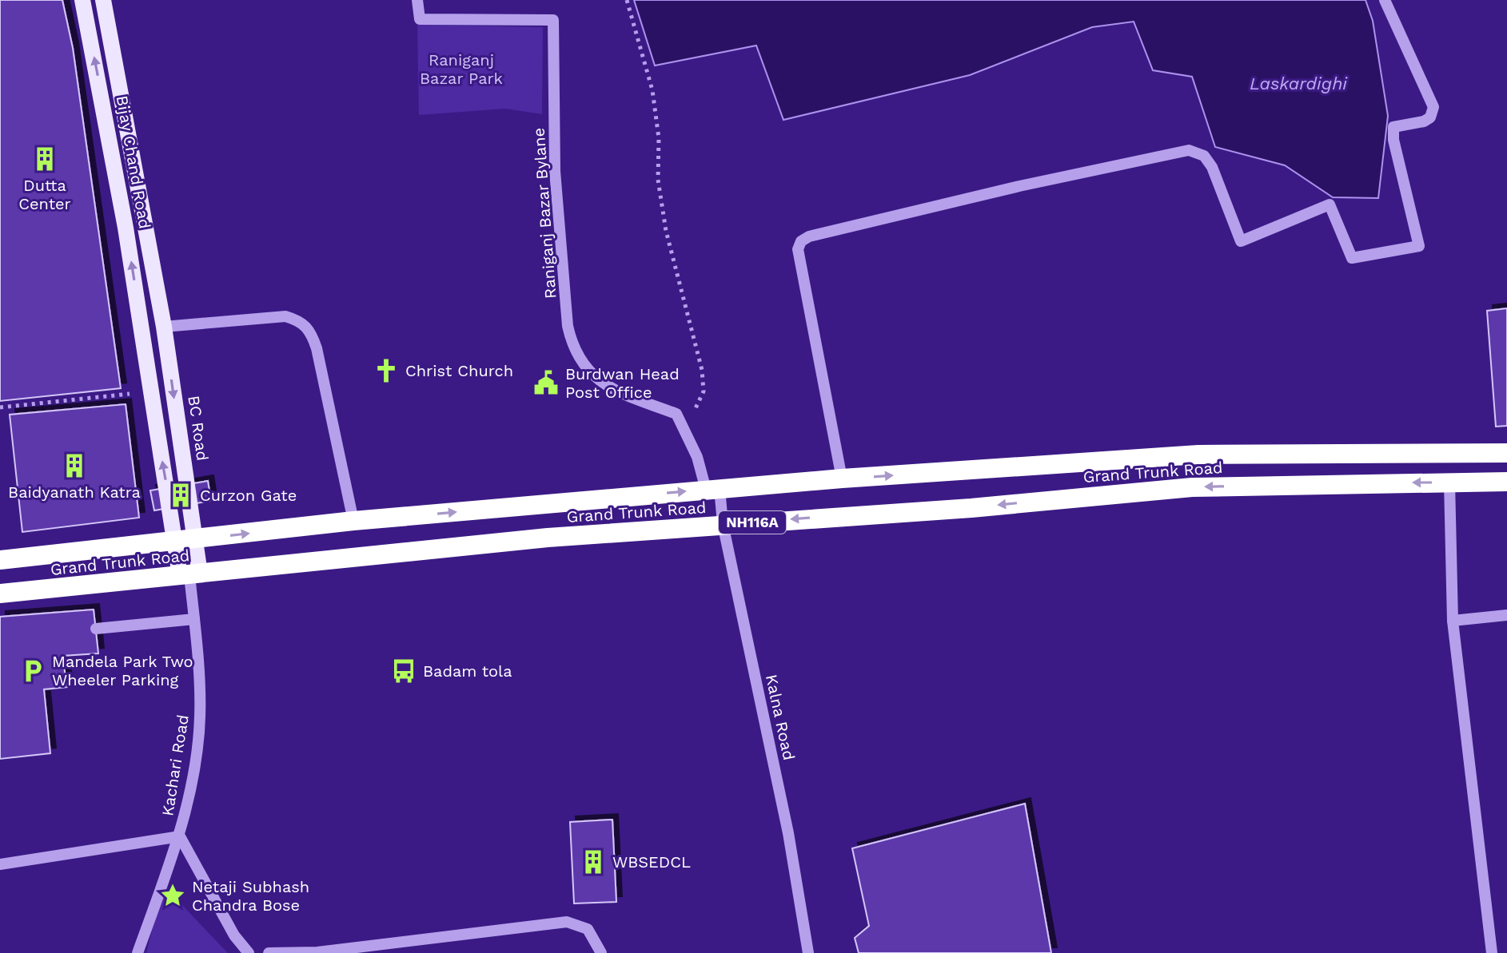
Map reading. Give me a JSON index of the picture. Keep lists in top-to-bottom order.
{
  "streets": {
    "highway": ["Grand Trunk Road", "NH116A"],
    "main road": ["Bijay Chand Road", "BC Road"],
    "street": ["Raniganj Bazar Bylane", "Kalna Road", "Kachari Road"]
  },
  "crossings": [
    ["Bijay Chand Road", "BC Road"],
    ["BC Road", "Grand Trunk Road"],
    ["BC Road", "Kachari Road"],
    ["Grand Trunk Road", "Kalna Road"],
    ["Grand Trunk Road", "Kachari Road"]
  ],
  "water": ["Laskardighi"],
  "parks": ["Raniganj Bazar Park"],
  "places": {
    "building": [
      "Dutta Center",
      "Baidyanath Katra",
      "Curzon Gate",
      "WBSEDCL"
    ],
    "church": ["Christ Church"],
    "public building": ["Burdwan Head Post Office"],
    "parking": ["Mandela Park Two Wheeler Parking"],
    "bus stop": ["Badam tola"],
    "place": ["Netaji Subhash Chandra Bose"]
  }
}
